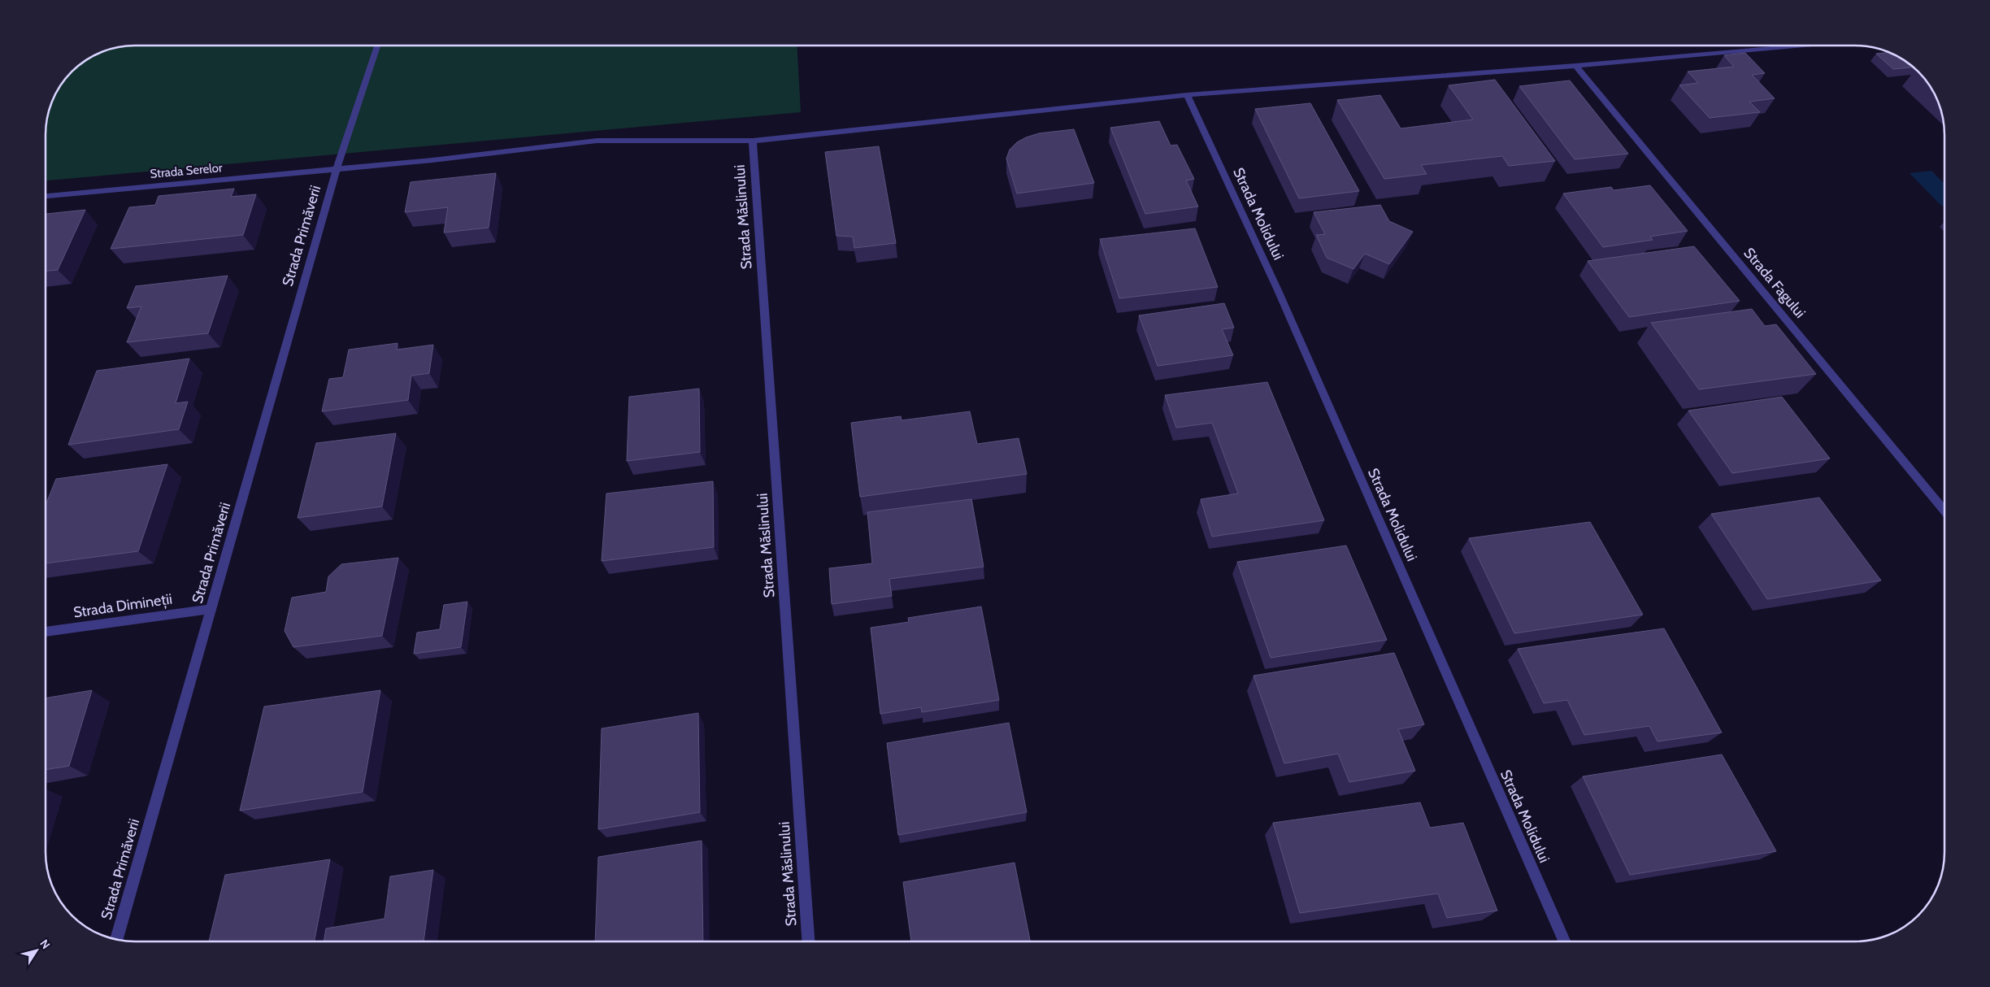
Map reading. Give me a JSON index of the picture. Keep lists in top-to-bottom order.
{
  "streets": {
    "street": [
      "Strada Serelor",
      "Strada Molidului",
      "Strada Măslinului",
      "Strada Primăverii",
      "Strada Fagului",
      "Strada Dimineții"
    ]
  },
  "crossings": [
    ["Strada Serelor", "Strada Molidului"],
    ["Strada Serelor", "Strada Măslinului"],
    ["Strada Serelor", "Strada Primăverii"],
    ["Strada Serelor", "Strada Fagului"],
    ["Strada Primăverii", "Strada Dimineții"]
  ],
  "north": "top right"
}
